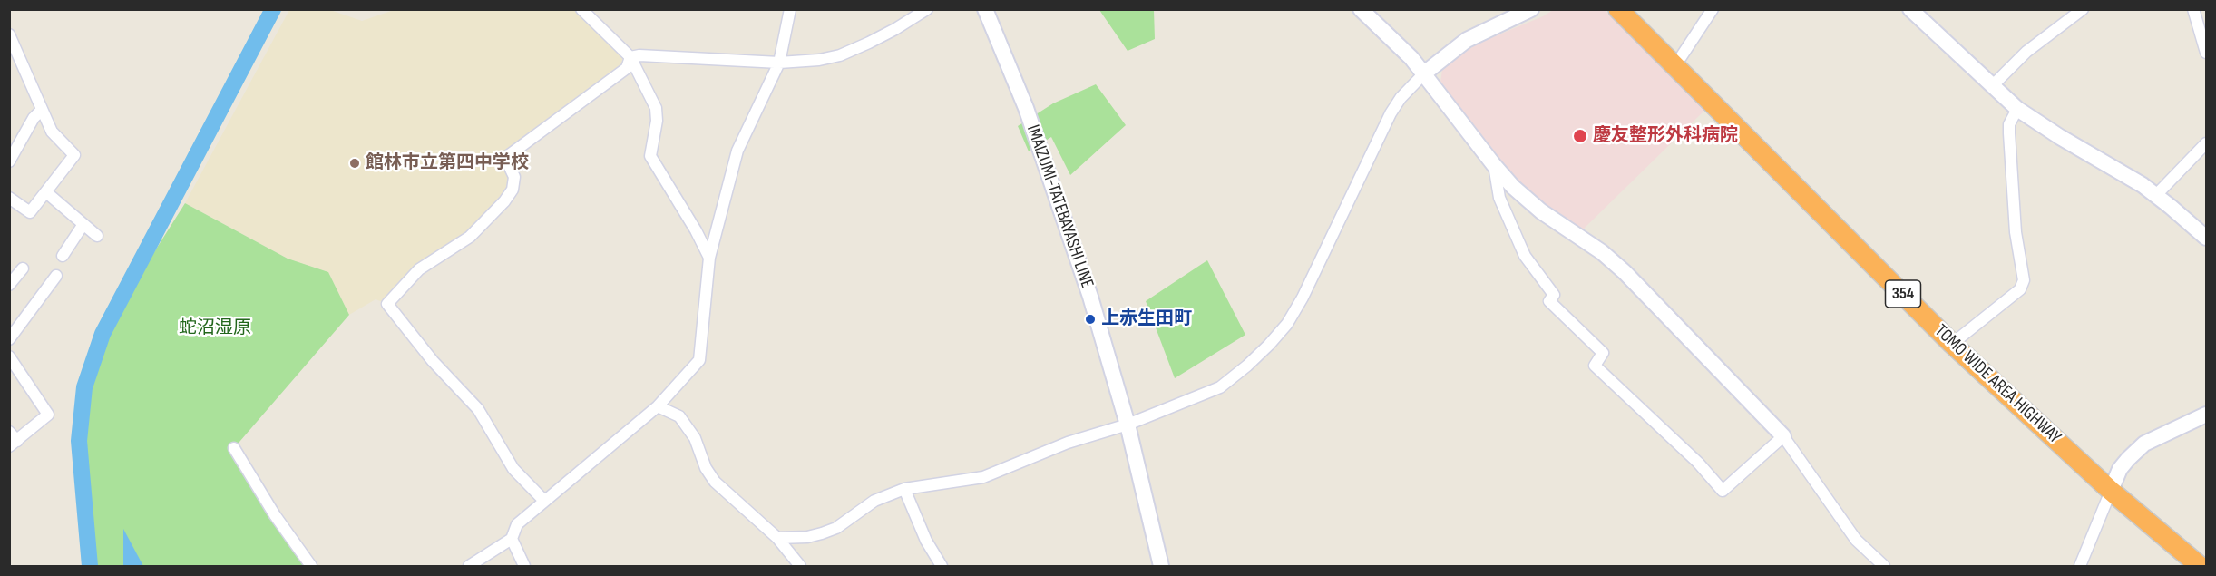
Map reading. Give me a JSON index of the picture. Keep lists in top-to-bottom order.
{
  "streets": {
    "highway": ["354", "TOMO WIDE AREA HIGHWAY"],
    "street": ["IMAIZUMI-TATEBAYASHI LINE"]
  },
  "parks": ["蛇沼湿原"],
  "places": ["慶友整形外科病院", "館林市立第四中学校", "上赤生田町"]
}
